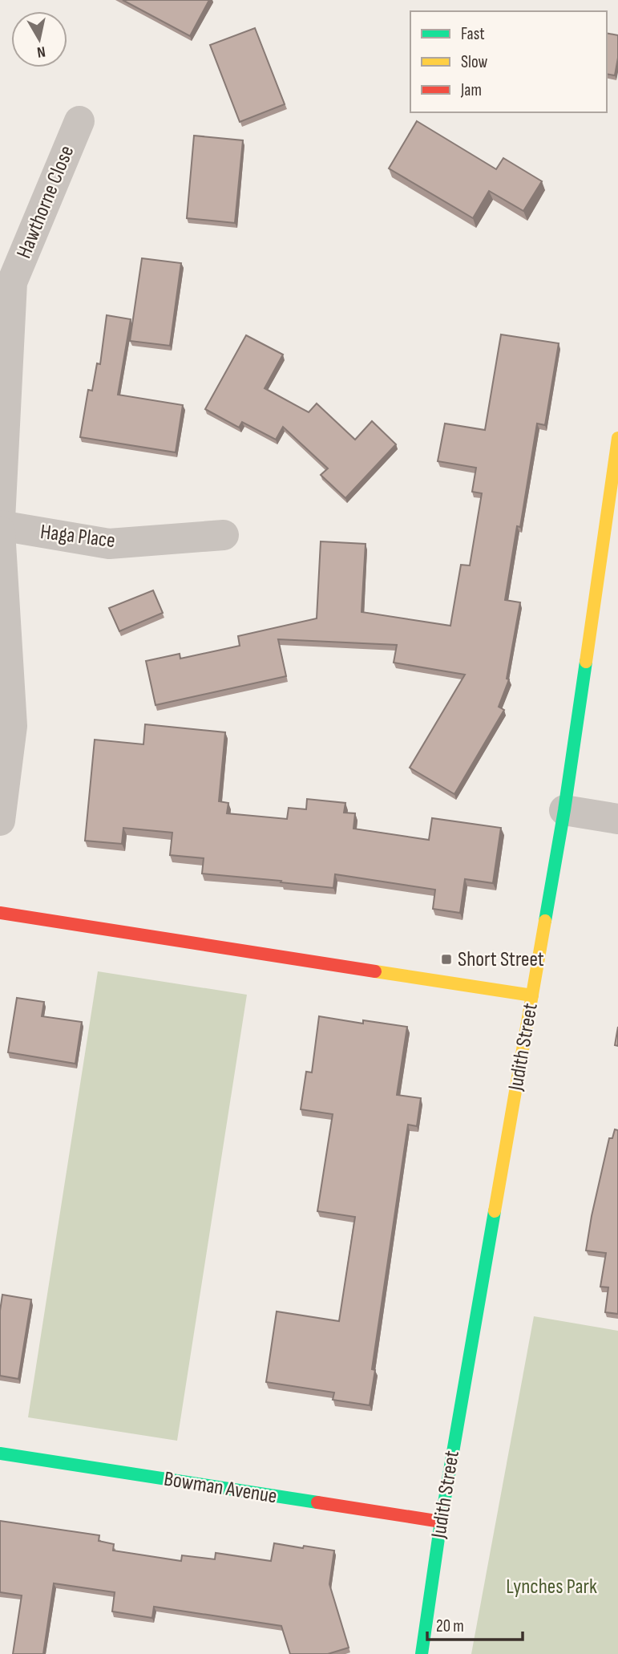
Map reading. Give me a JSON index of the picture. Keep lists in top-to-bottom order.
{
  "streets": {
    "street": [
      "Hawthorne Close",
      "Haga Place",
      "Judith Street",
      "Bowman Avenue"
    ]
  },
  "crossings": [
    ["Judith Street", "Bowman Avenue"]
  ],
  "parks": ["Lynches Park"],
  "places": {
    "transit": ["Short Street"]
  },
  "legend": ["Fast", "Slow", "Jam"],
  "scale_bar": "20 m",
  "north": "bottom"
}
